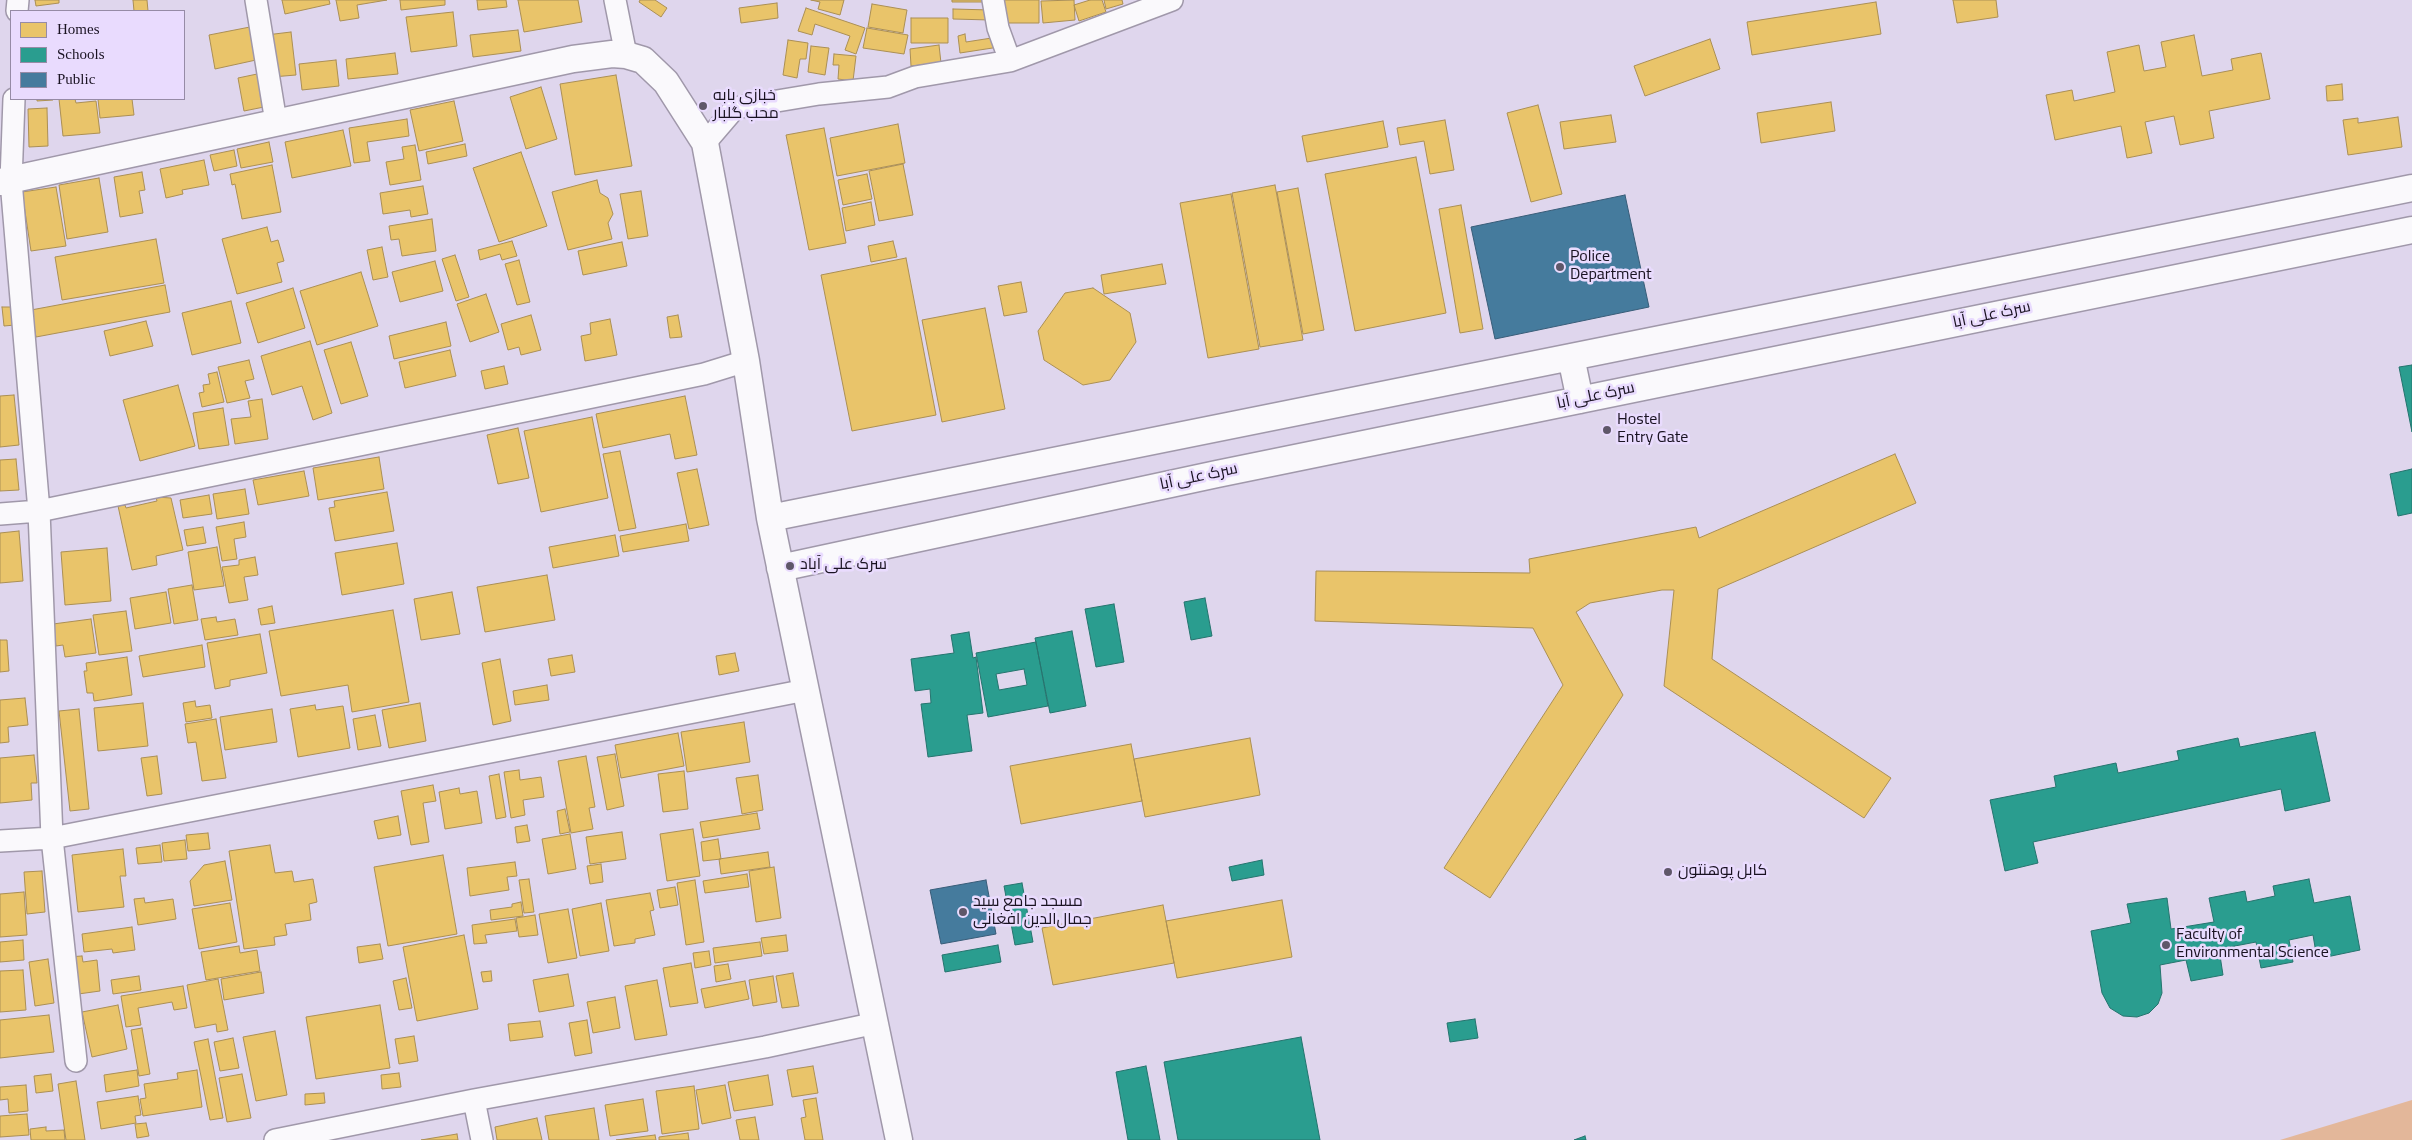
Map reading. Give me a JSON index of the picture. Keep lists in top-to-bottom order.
{
  "streets": {
    "street": ["سرک علی آبا"]
  },
  "places": [
    "خبازی بابه محب گلبار",
    "Police Department",
    "Hostel Entry Gate",
    "سرک علی آباد",
    "کابل پوهنتون",
    "مسجد جامع سید جمال‌الدین افغانی",
    "Faculty of Environmental Science"
  ],
  "legend": ["Homes", "Schools", "Public"]
}
